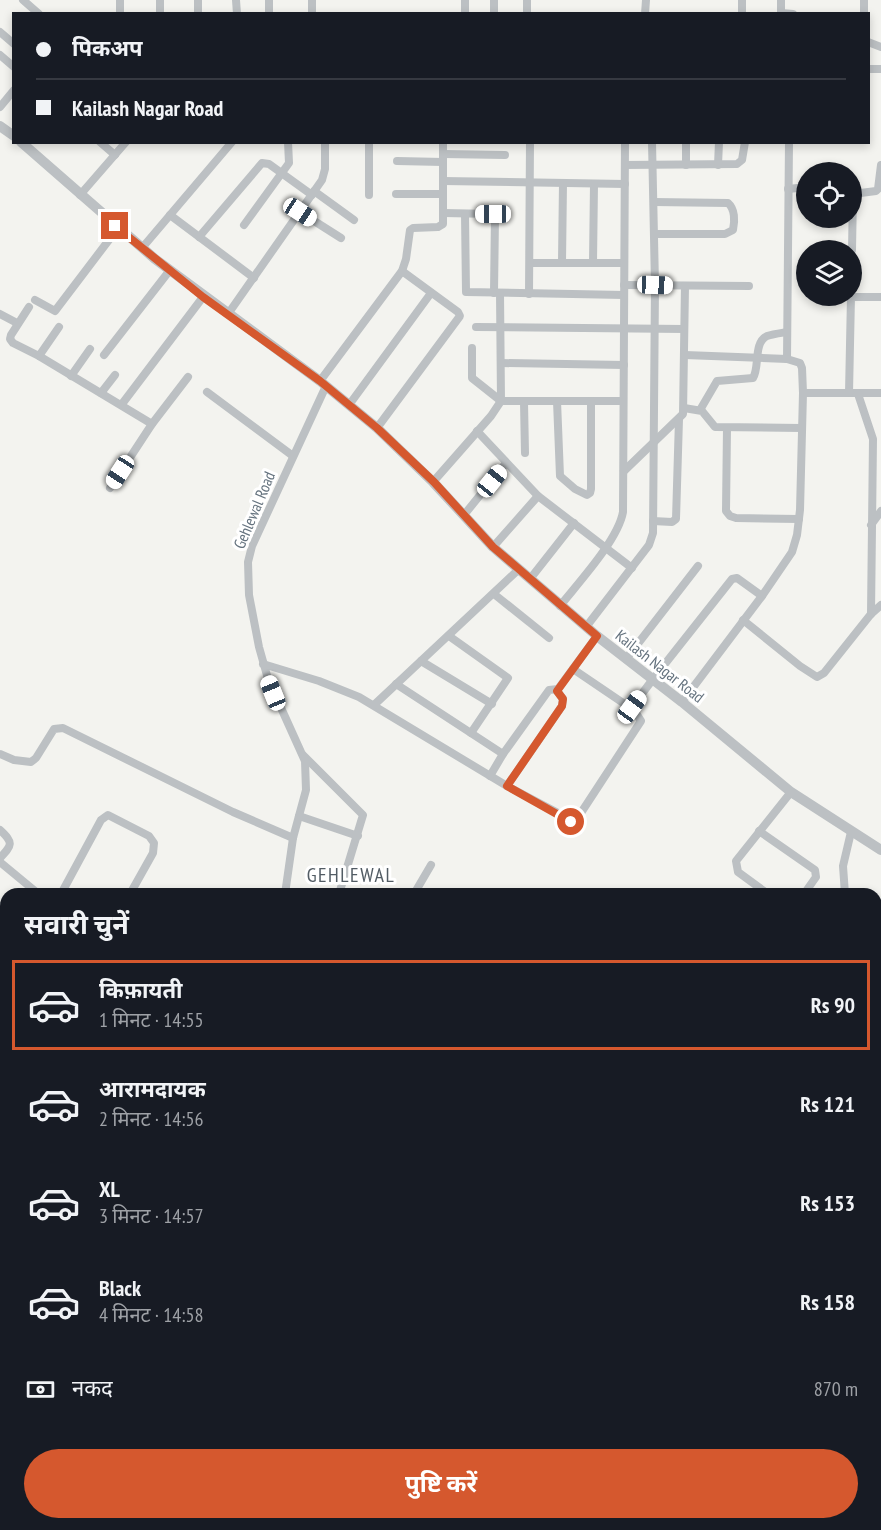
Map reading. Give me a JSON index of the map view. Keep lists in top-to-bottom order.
{
  "streets": {
    "street": ["Gehlewal Road", "Kailash Nagar Road"]
  },
  "crossings": [
    ["Gehlewal Road", "Kailash Nagar Road"]
  ],
  "districts": ["GEHLEWAL"],
  "page": {
    "banner": ["पिकअप", "Kailash Nagar Road"],
    "heading": "सवारी चुनें",
    "list": [
      {
        "name": "किफ़ायती",
        "note": "1 मिनट · 14:55",
        "value": "Rs 90"
      },
      {
        "name": "आरामदायक",
        "note": "2 मिनट · 14:56",
        "value": "Rs 121"
      },
      {
        "name": "XL",
        "note": "3 मिनट · 14:57",
        "value": "Rs 153"
      },
      {
        "name": "Black",
        "note": "4 मिनट · 14:58",
        "value": "Rs 158"
      }
    ],
    "pay": ["नकद", "870 m"],
    "buttons": "पुष्टि करें"
  }
}
